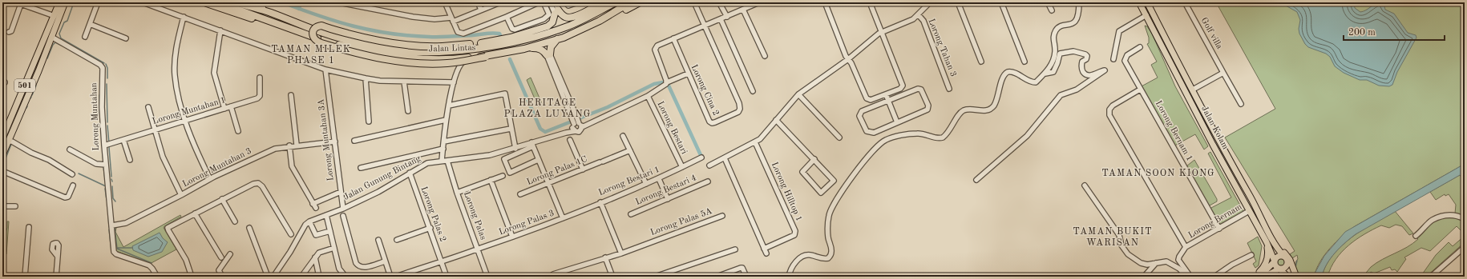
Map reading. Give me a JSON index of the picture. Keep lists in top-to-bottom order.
{
  "streets": {
    "highway": ["Jalan Lintas"],
    "main road": ["501", "Jalan Kolam"],
    "street": [
      "Golf villa",
      "Lorong Tahan 3",
      "Lorong Cina 2",
      "Lorong Muntahan 1",
      "Lorong Muntahan",
      "Lorong Bestari",
      "Lorong Bernam 1",
      "Lorong Muntahan 3A",
      "Lorong Muntahan 3",
      "Lorong Palas 1C",
      "Jalan Gunung Bintang",
      "Lorong Bestari 1",
      "Lorong Bestari 4",
      "Lorong Hilltop 1",
      "Lorong Palas 2",
      "Lorong Palas",
      "Lorong Bernam",
      "Lorong Palas 5A",
      "Lorong Palas 3"
    ]
  },
  "crossings": [
    ["501", "Lorong Muntahan"],
    ["Lorong Cina 2", "Jalan Gunung Bintang"],
    ["Lorong Muntahan 1", "Lorong Muntahan"],
    ["Lorong Muntahan", "Lorong Muntahan 3"],
    ["Lorong Bestari", "Jalan Gunung Bintang"],
    ["Lorong Bestari", "Lorong Bestari 1"],
    ["Jalan Kolam", "Lorong Bernam"],
    ["Lorong Bernam 1", "Lorong Bernam"],
    ["Lorong Muntahan 3A", "Lorong Muntahan 3"],
    ["Lorong Muntahan 3A", "Jalan Gunung Bintang"],
    ["Jalan Gunung Bintang", "Lorong Palas 2"],
    ["Jalan Gunung Bintang", "Lorong Palas"],
    ["Lorong Bestari 1", "Lorong Palas 3"],
    ["Lorong Palas 2", "Lorong Palas 3"],
    ["Lorong Palas", "Lorong Palas 3"]
  ],
  "districts": [
    "TAMAN MILEK PHASE 1",
    "HERITAGE PLAZA LUYANG",
    "TAMAN SOON KIONG",
    "TAMAN BUKIT WARISAN"
  ],
  "scale_bar": "200 m"
}
